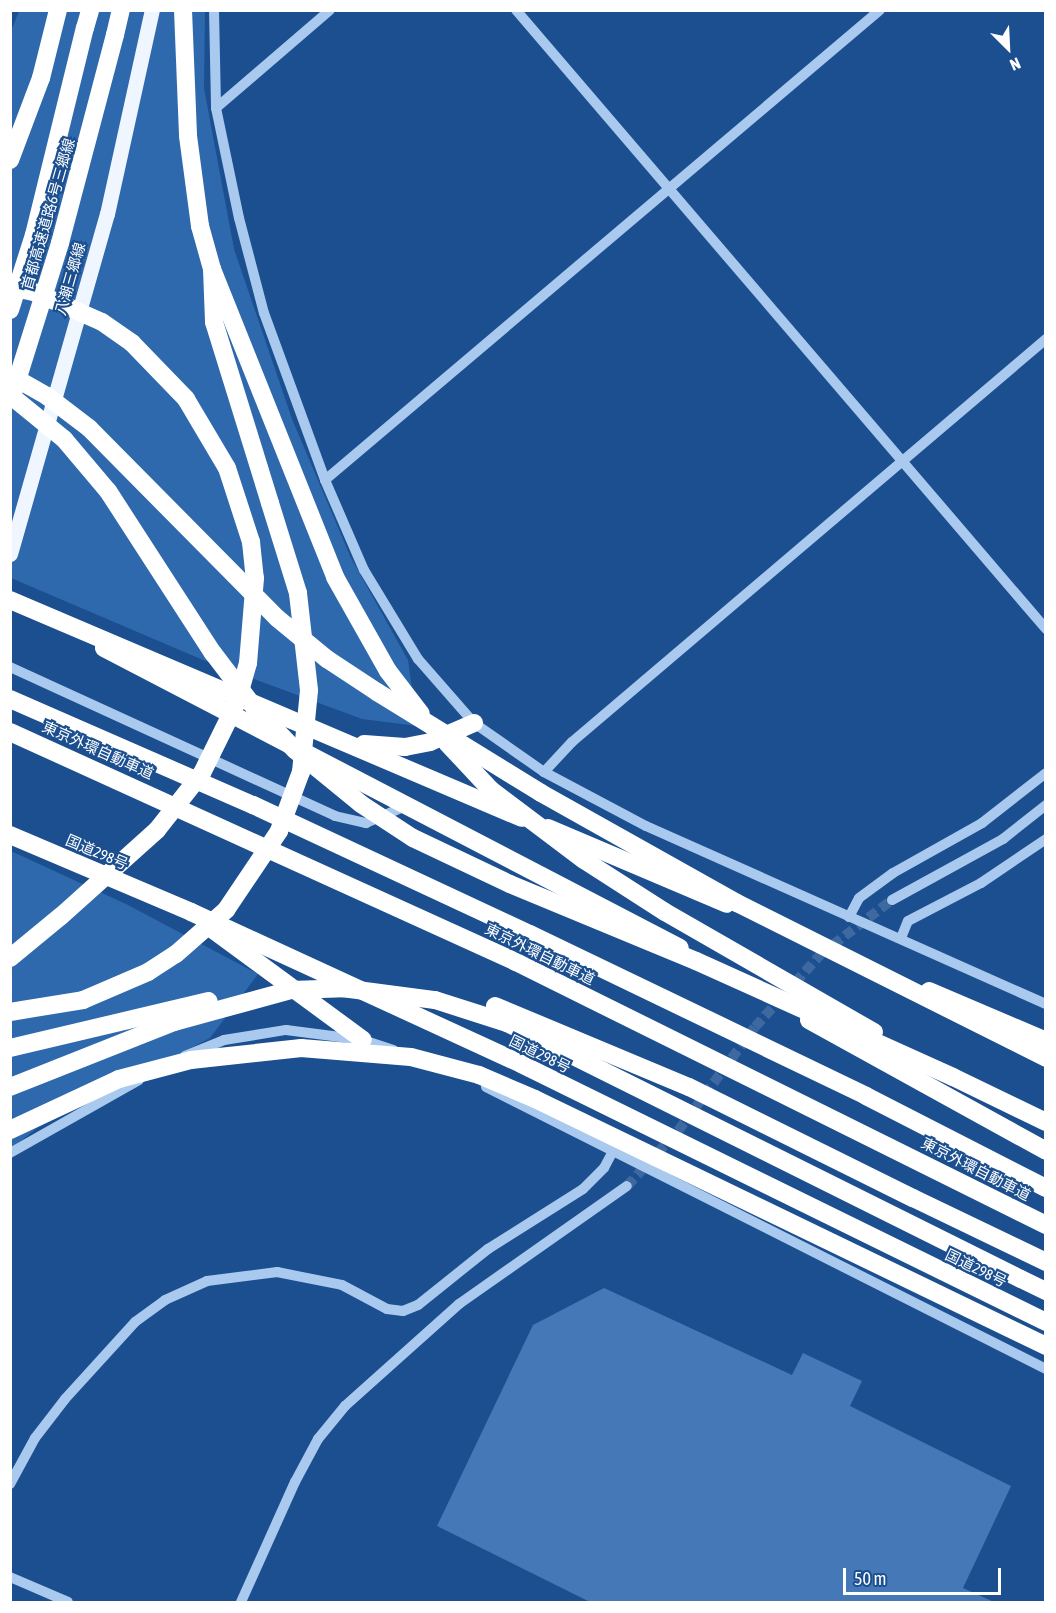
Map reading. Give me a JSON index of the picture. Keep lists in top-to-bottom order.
{
  "streets": {
    "highway": ["首都高速道路6号三郷線", "東京外環自動車道", "国道298号"],
    "main road": ["八潮三郷線"]
  },
  "scale_bar": "50 m",
  "north": "bottom right"
}
